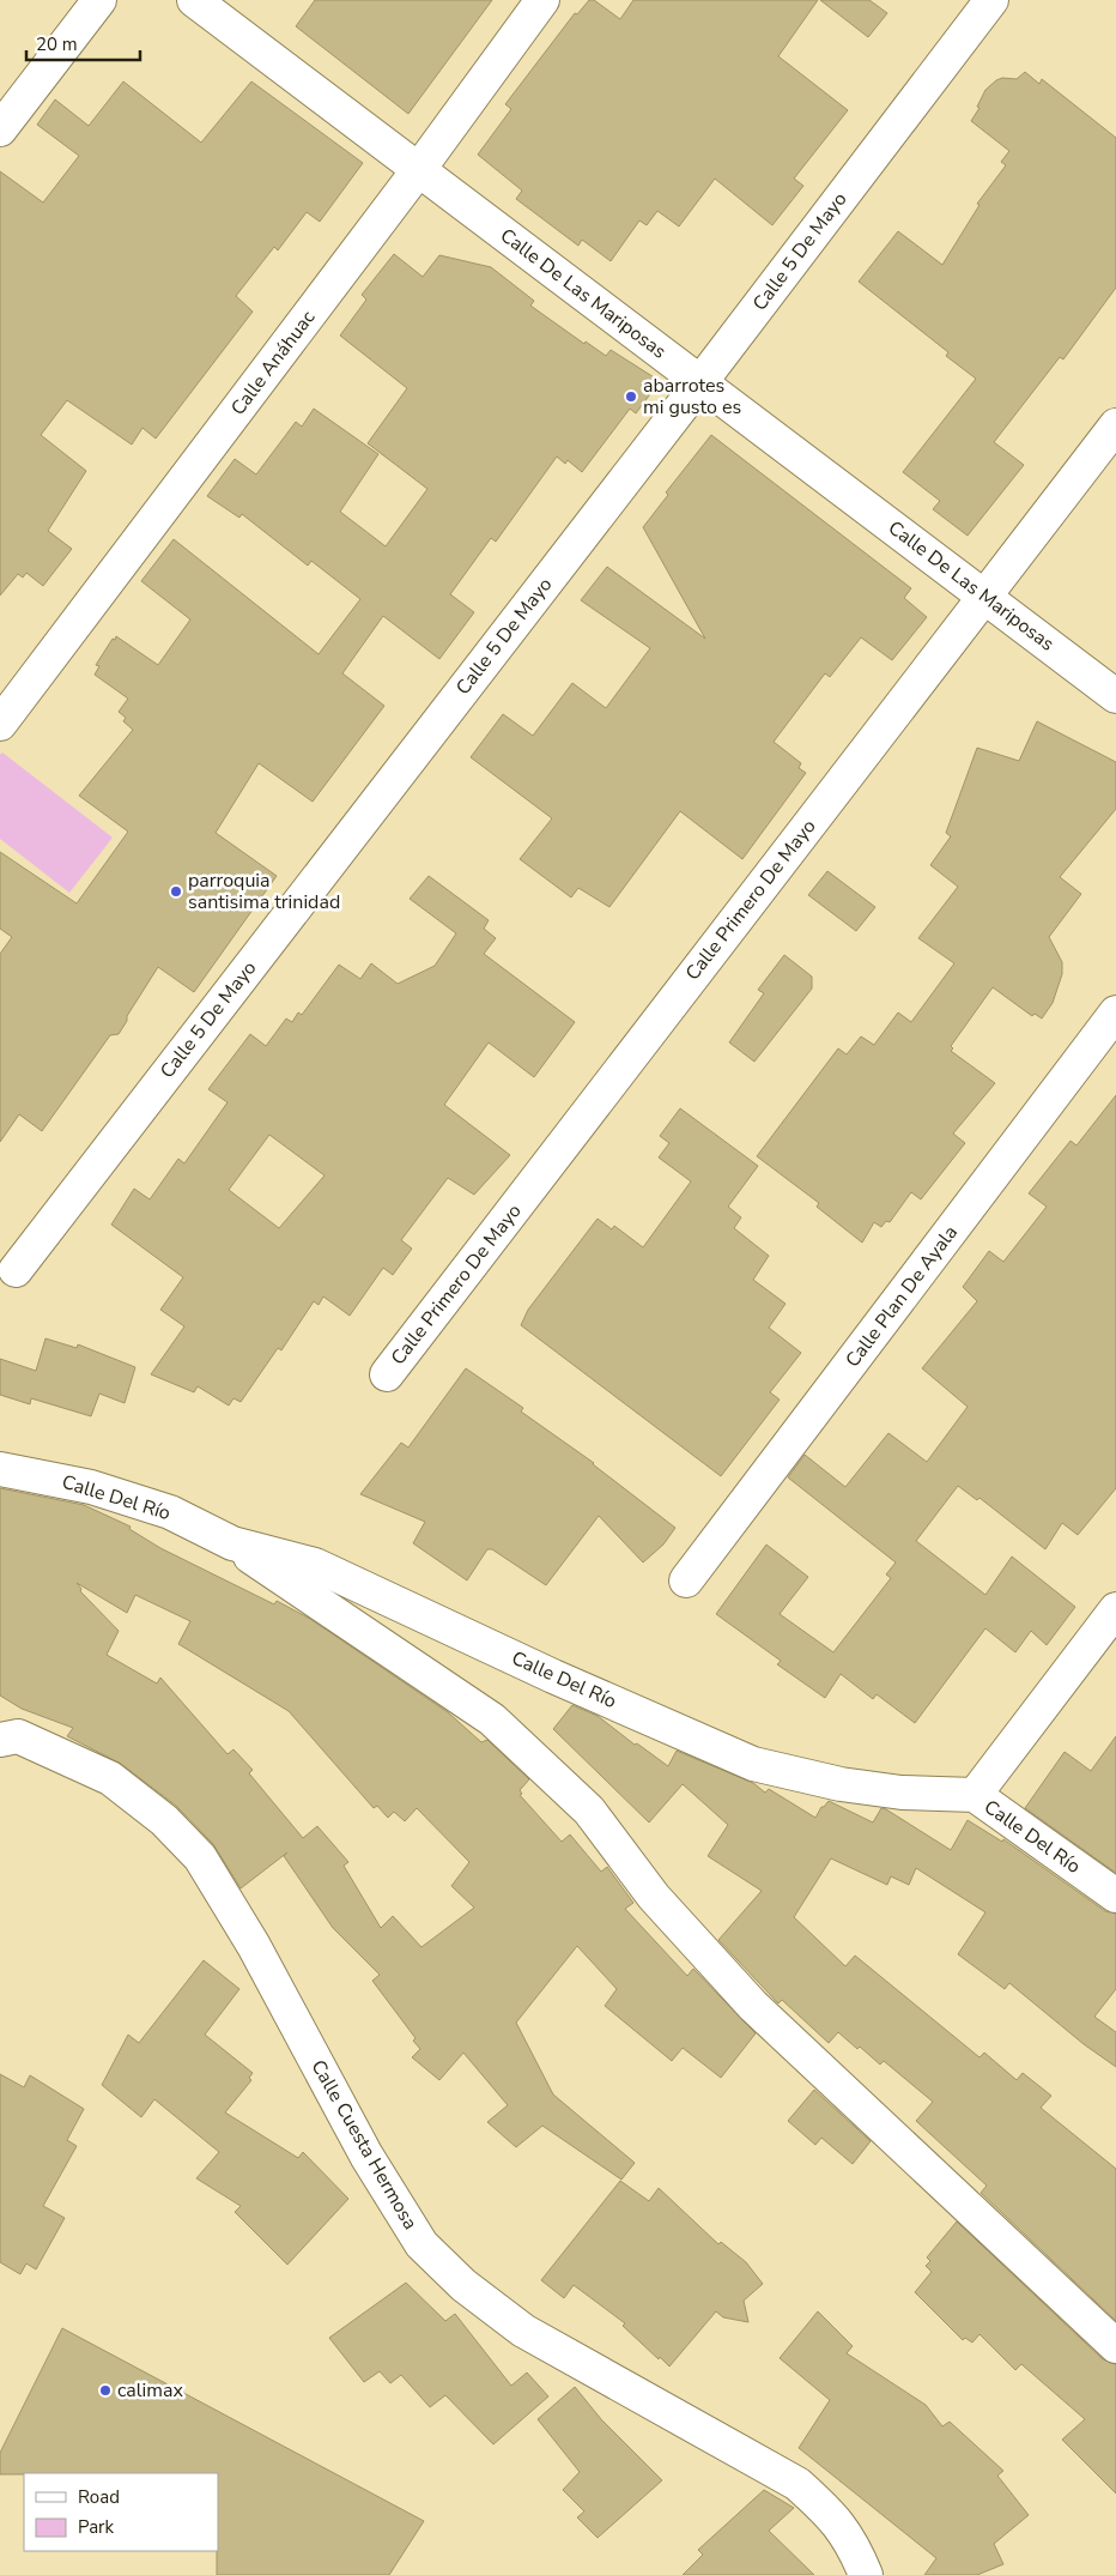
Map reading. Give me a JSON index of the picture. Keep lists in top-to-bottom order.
{
  "streets": {
    "street": [
      "Calle 5 De Mayo",
      "Calle De Las Mariposas",
      "Calle Anáhuac",
      "Calle Primero De Mayo",
      "Calle Plan De Ayala",
      "Calle Del Río",
      "Calle Cuesta Hermosa"
    ]
  },
  "crossings": [
    ["Calle 5 De Mayo", "Calle De Las Mariposas"],
    ["Calle De Las Mariposas", "Calle Anáhuac"],
    ["Calle De Las Mariposas", "Calle Primero De Mayo"]
  ],
  "places": ["abarrotes mi gusto es", "parroquia santisima trinidad", "calimax"],
  "legend": ["Road", "Park"],
  "scale_bar": "20 m"
}
